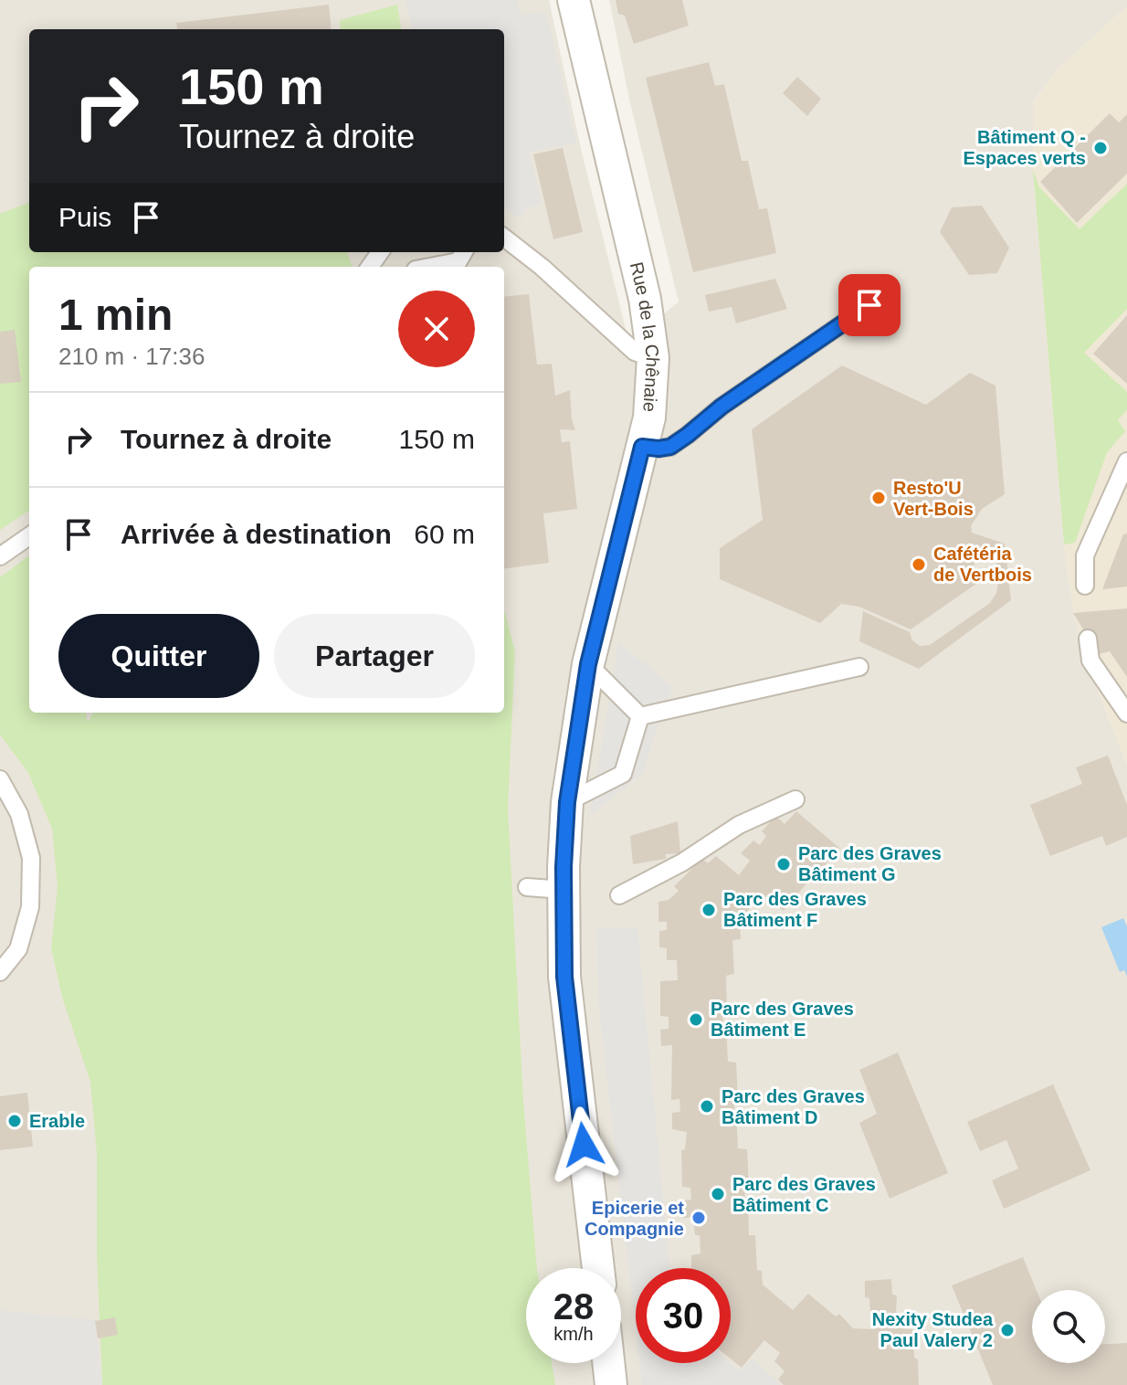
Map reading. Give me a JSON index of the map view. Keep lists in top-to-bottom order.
{
  "streets": {
    "street": ["Rue de la Chênaie"]
  },
  "places": [
    "Bâtiment Q - Espaces verts",
    "Resto'U Vert-Bois",
    "Cafétéria de Vertbois",
    "Parc des Graves Bâtiment G",
    "Parc des Graves Bâtiment F",
    "Parc des Graves Bâtiment E",
    "Parc des Graves Bâtiment D",
    "Erable",
    "Parc des Graves Bâtiment C",
    "Epicerie et Compagnie",
    "Nexity Studea Paul Valery 2"
  ],
  "page": {
    "turn": ["150 m", "Tournez à droite"],
    "then": "Puis",
    "heading": ["1 min", "210 m · 17:36"],
    "list": [
      {
        "name": "Tournez à droite",
        "value": "150 m"
      },
      {
        "name": "Arrivée à destination",
        "value": "60 m"
      }
    ],
    "buttons": ["Quitter", "Partager"],
    "speed": "28 km/h",
    "limit": "30"
  }
}
